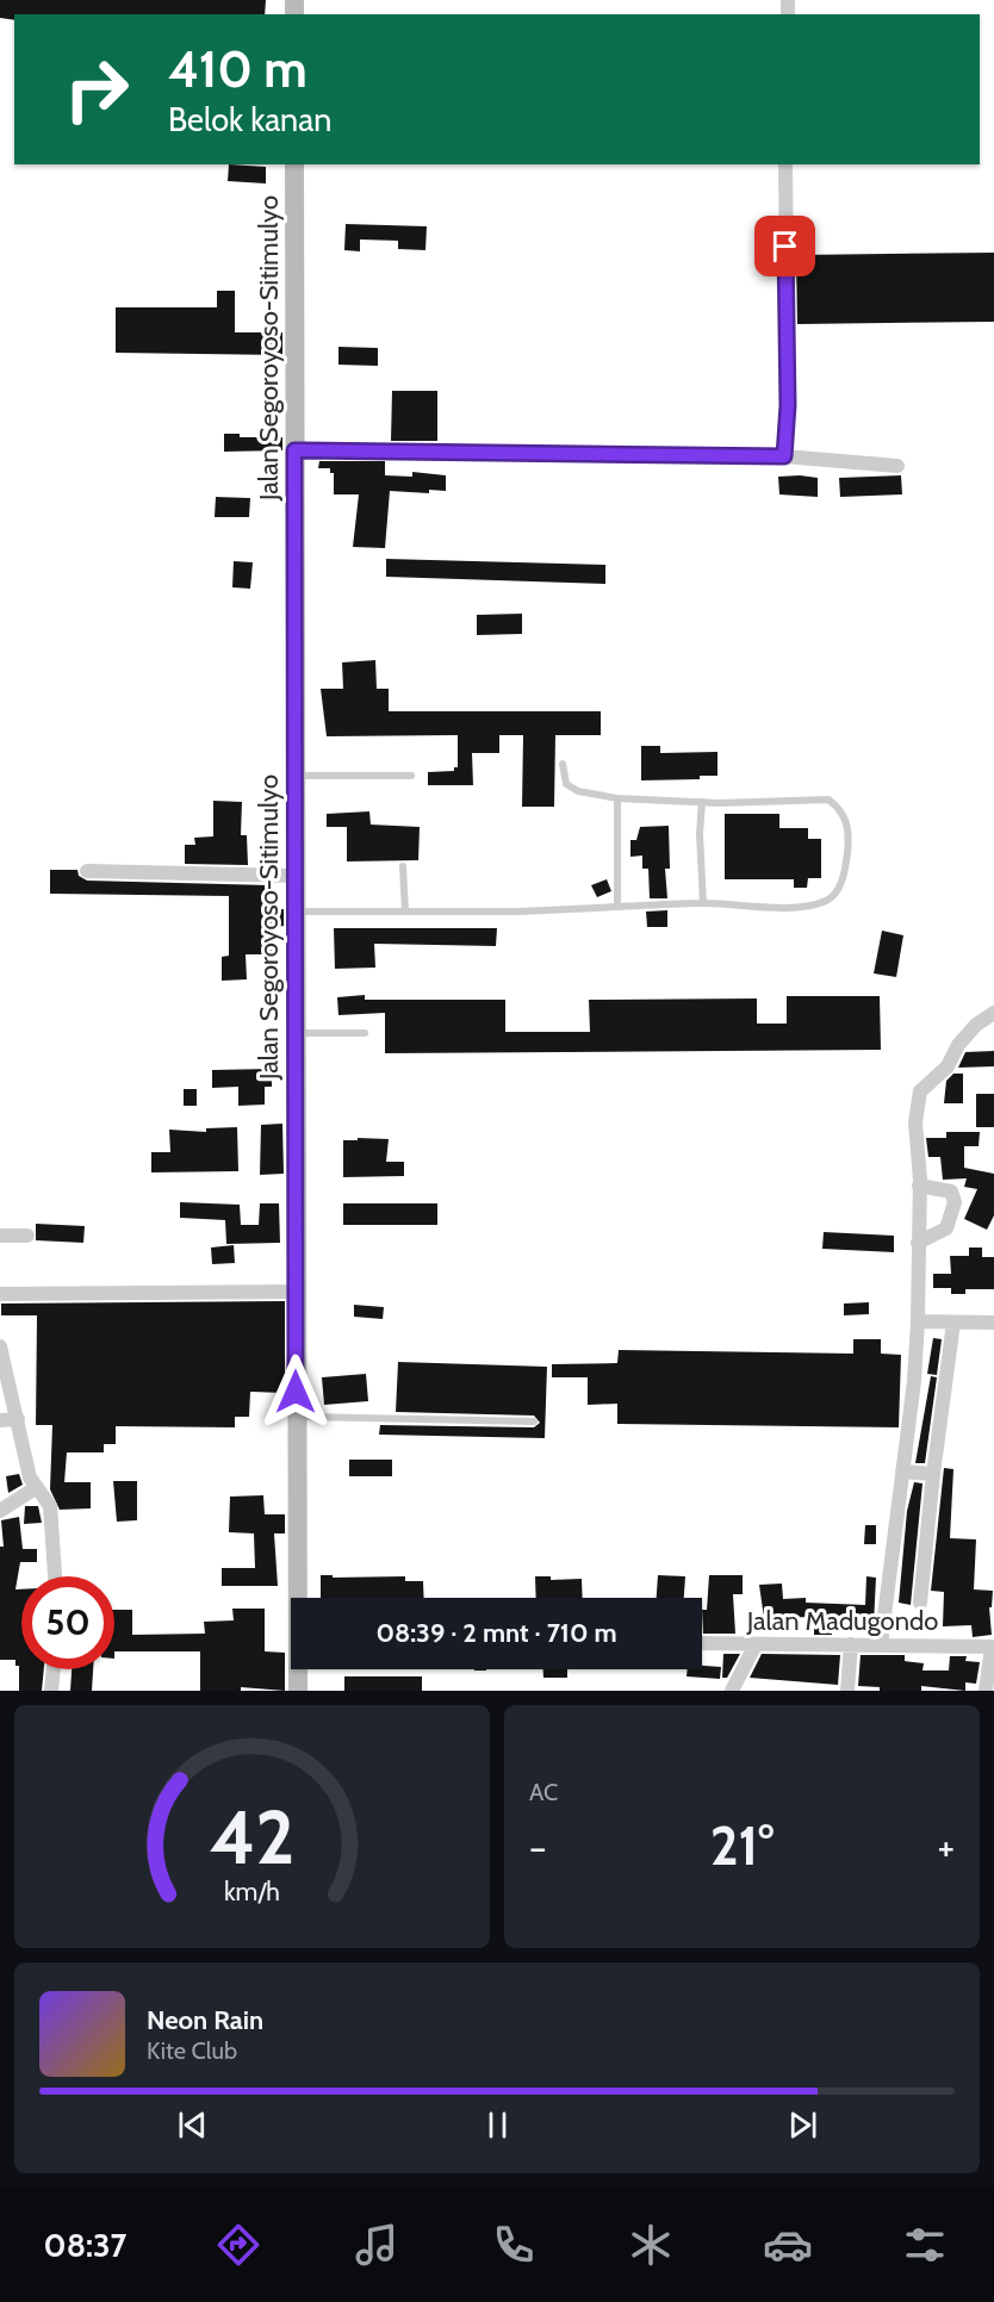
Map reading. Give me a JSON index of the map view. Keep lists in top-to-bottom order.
{
  "streets": {
    "main road": ["Jalan Segoroyoso-Sitimulyo"],
    "street": ["Jalan Madugondo"]
  },
  "page": {
    "turn": ["410 m", "Belok kanan"],
    "limit": "50",
    "trip": "08:39 · 2 mnt · 710 m",
    "tile": "AC",
    "heat": ["−", "21°", "+"],
    "song": ["Neon Rain", "Kite Club"],
    "tabs": "08:37",
    "gauge": ["42", "km/h"]
  }
}
